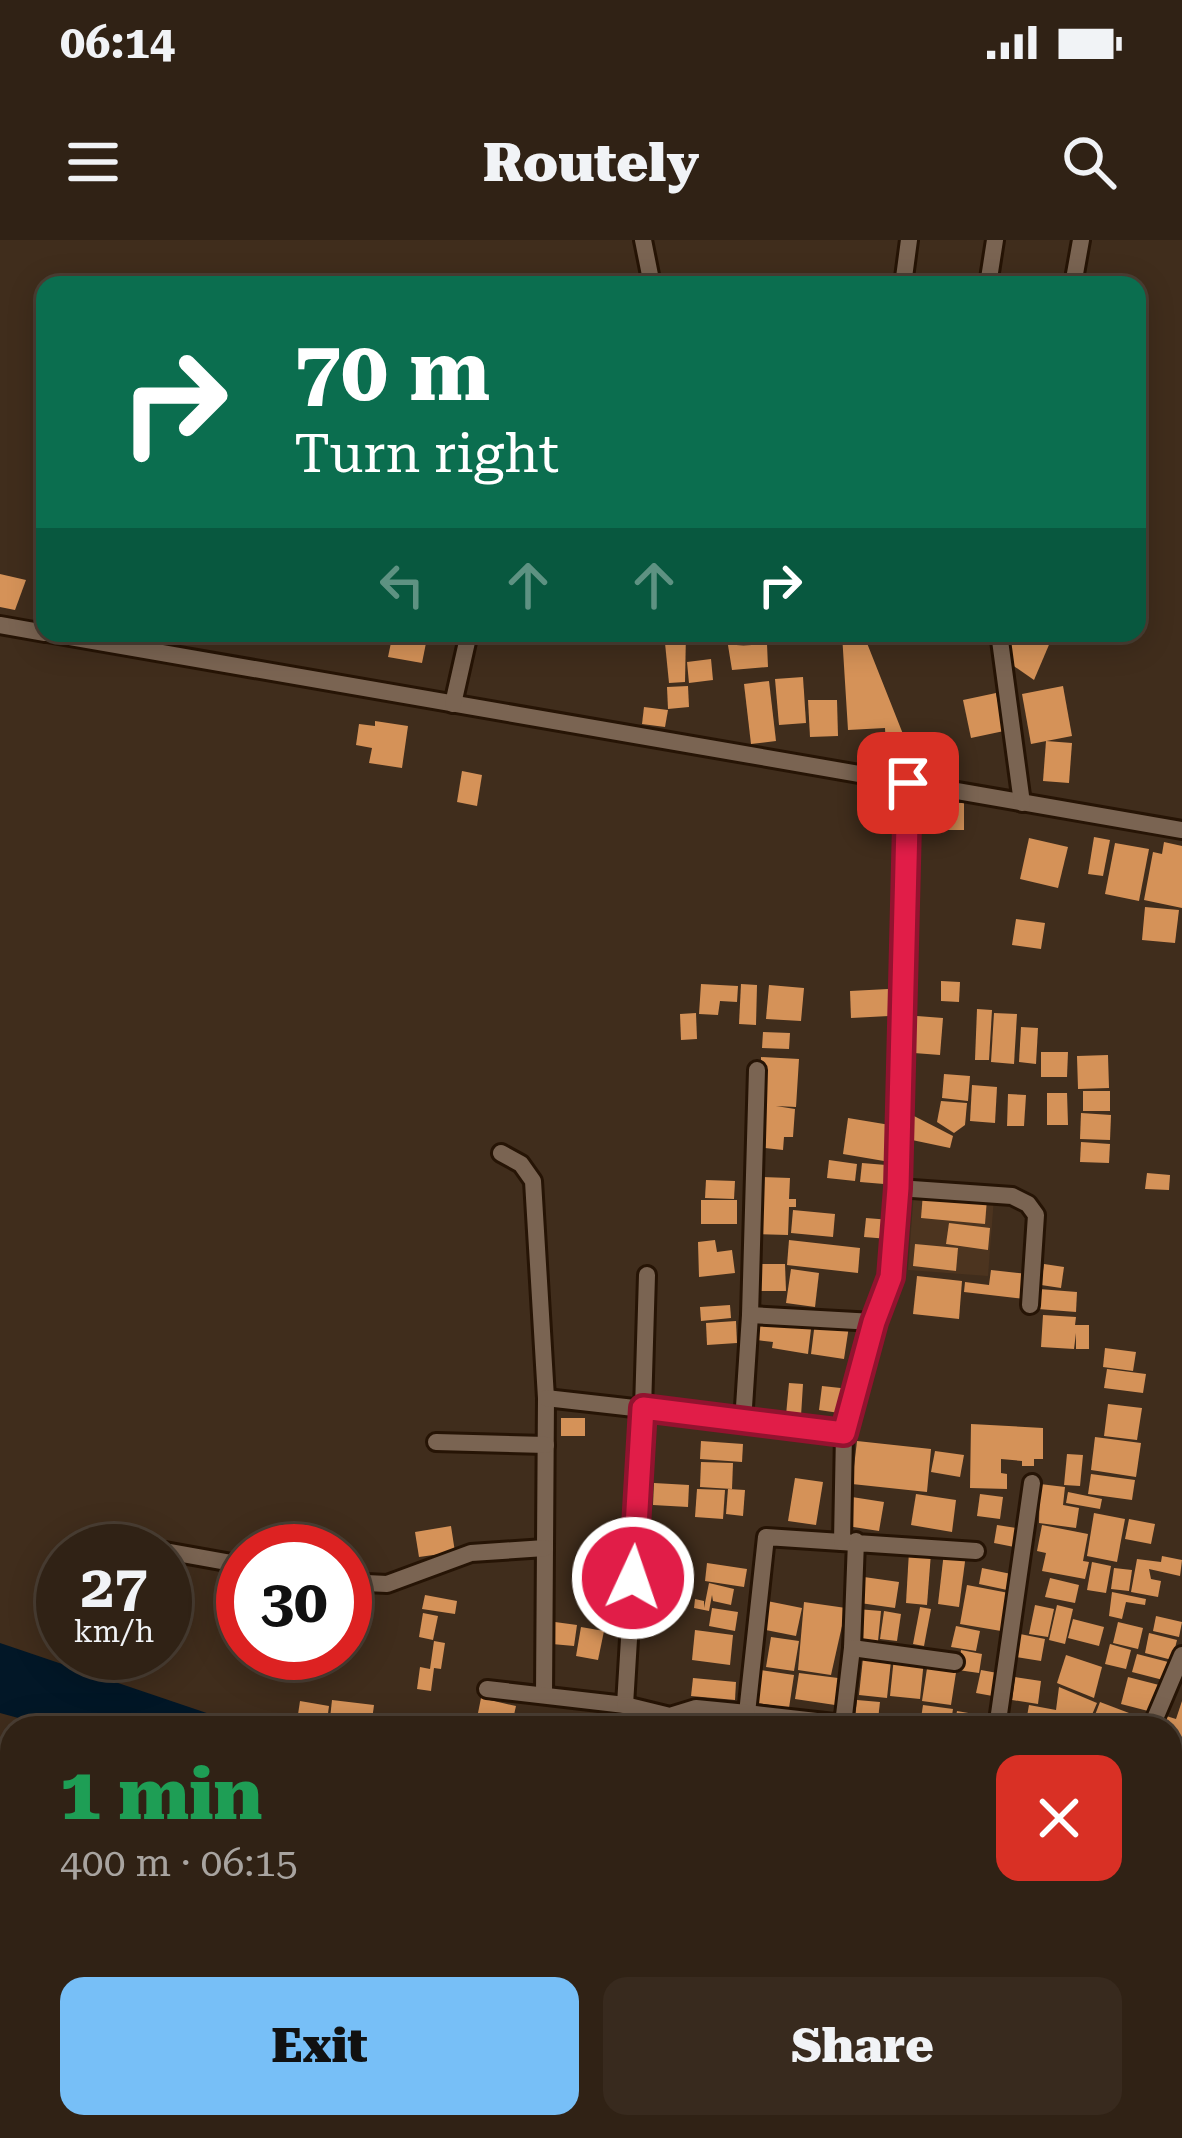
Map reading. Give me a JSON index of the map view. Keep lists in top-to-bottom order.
{
  "page": {
    "status": "06:14",
    "header": "Routely",
    "turn": ["70 m", "Turn right"],
    "speed": "27 km/h",
    "limit": "30",
    "heading": ["1 min", "400 m · 06:15"],
    "buttons": ["Exit", "Share"]
  }
}
